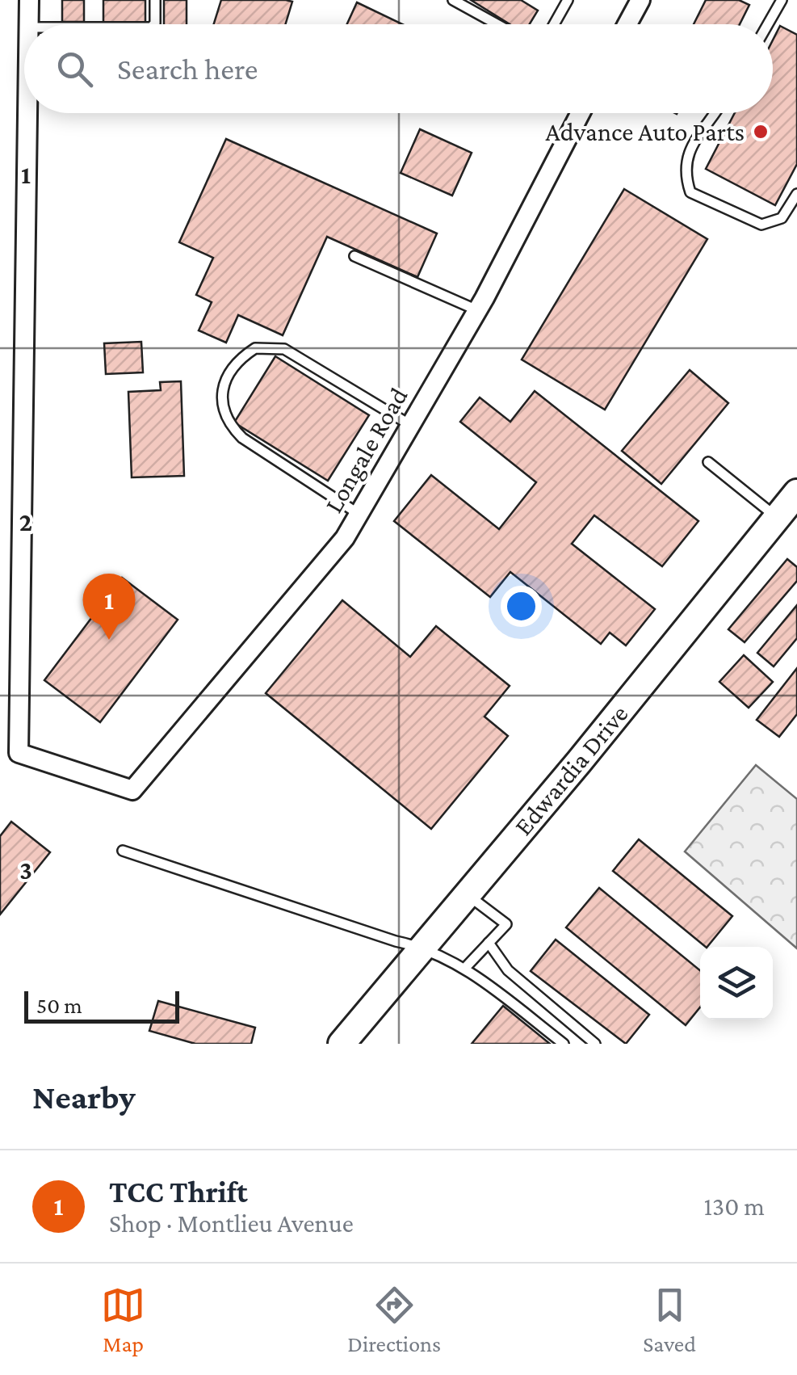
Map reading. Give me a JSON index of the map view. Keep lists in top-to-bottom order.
{
  "streets": {
    "main road": ["Edwardia Drive"],
    "street": ["Longale Road"]
  },
  "places": ["Advance Auto Parts"],
  "scale_bar": "50 m",
  "page": {
    "search": "Search here",
    "pins": "1",
    "scale": "50 m",
    "heading": "Nearby",
    "list": [
      {
        "mark": "1",
        "name": "TCC Thrift",
        "note": "Shop · Montlieu Avenue",
        "value": "130 m"
      }
    ],
    "nav": ["Map", "Directions", "Saved"]
  },
  "grid": {
    "rows": ["1", "2", "3"]
  }
}
